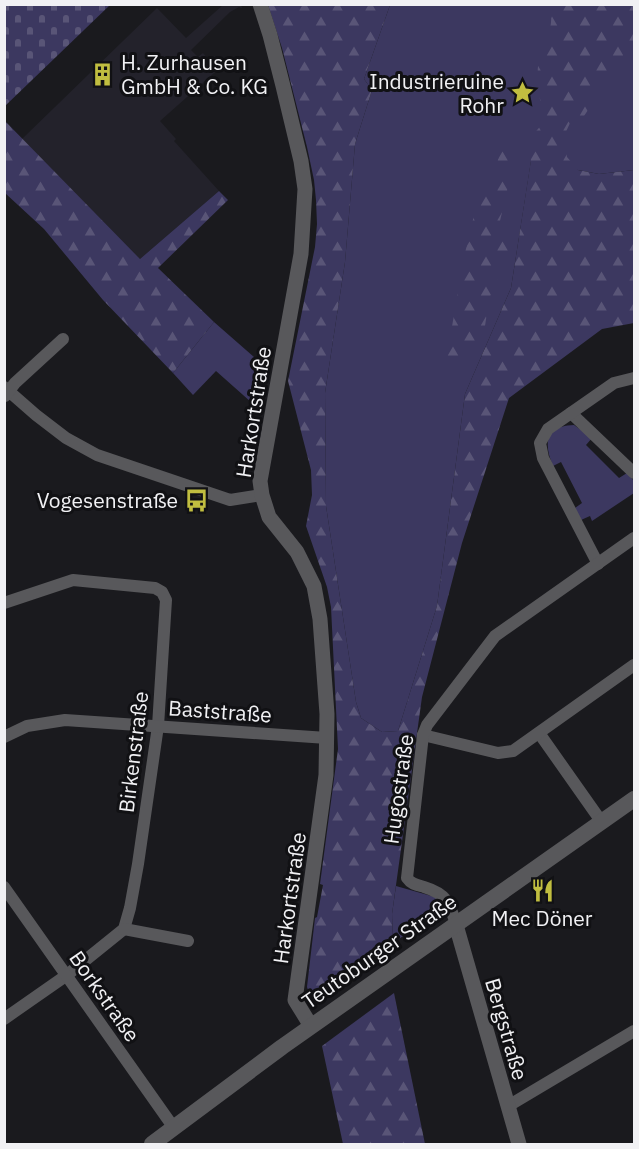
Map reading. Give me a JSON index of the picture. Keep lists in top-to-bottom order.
{
  "streets": {
    "main road": ["Teutoburger Straße"],
    "street": [
      "Harkortstraße",
      "Baststraße",
      "Birkenstraße",
      "Hugostraße",
      "Borkstraße",
      "Bergstraße"
    ]
  },
  "crossings": [
    ["Harkortstraße", "Baststraße"],
    ["Harkortstraße", "Teutoburger Straße"],
    ["Baststraße", "Birkenstraße"],
    ["Hugostraße", "Teutoburger Straße"],
    ["Hugostraße", "Bergstraße"],
    ["Teutoburger Straße", "Borkstraße"],
    ["Teutoburger Straße", "Bergstraße"]
  ],
  "places": {
    "building": ["H. Zurhausen GmbH & Co. KG"],
    "place": ["Industrieruine Rohr"],
    "bus stop": ["Vogesenstraße"],
    "restaurant": ["Mec Döner"]
  }
}
